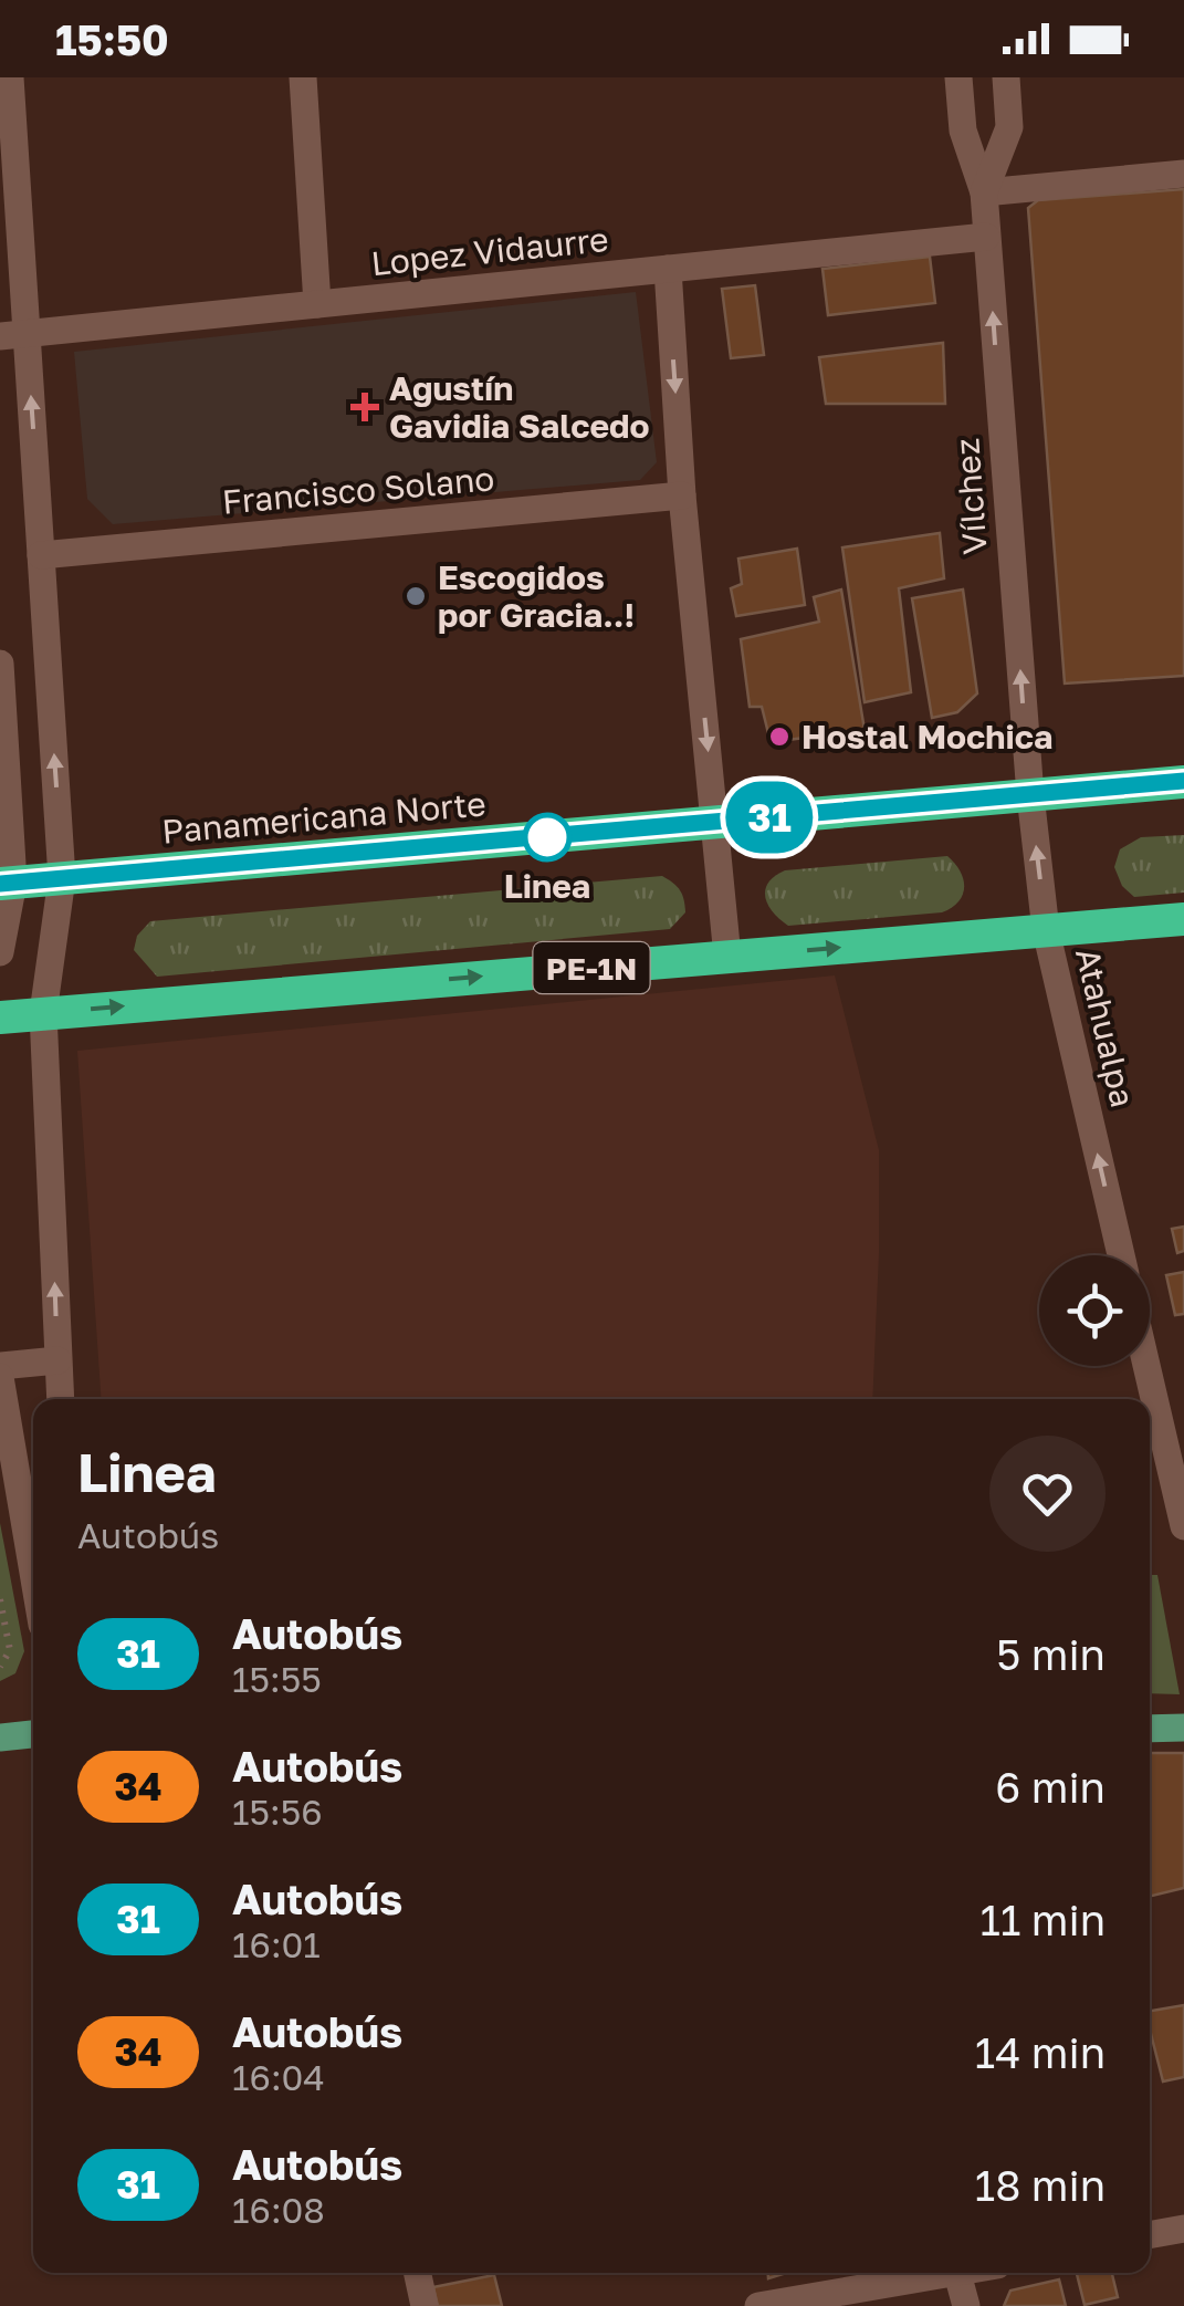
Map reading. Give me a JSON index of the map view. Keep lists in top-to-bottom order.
{
  "streets": {
    "highway": ["Panamericana Norte", "PE-1N"],
    "street": [
      "Lopez Vidaurre",
      "Francisco Solano",
      "Vílchez",
      "Atahualpa"
    ]
  },
  "crossings": [
    ["Lopez Vidaurre", "Vílchez"],
    ["Vílchez", "Panamericana Norte"],
    ["Vílchez", "Atahualpa"],
    ["Panamericana Norte", "Atahualpa"],
    ["PE-1N", "Atahualpa"]
  ],
  "one_way": ["Vílchez", "Atahualpa"],
  "places": {
    "health": ["Agustín Gavidia Salcedo"],
    "other": ["Escogidos por Gracia..!", "Hostal Mochica", "Linea"]
  },
  "lines": ["bus line 31"],
  "page": {
    "status": "15:50",
    "on_map": "31",
    "heading": ["Linea", "Autobús"],
    "list": [
      {
        "mark": "31",
        "name": "Autobús",
        "note": "15:55",
        "value": "5 min"
      },
      {
        "mark": "34",
        "name": "Autobús",
        "note": "15:56",
        "value": "6 min"
      },
      {
        "mark": "31",
        "name": "Autobús",
        "note": "16:01",
        "value": "11 min"
      },
      {
        "mark": "34",
        "name": "Autobús",
        "note": "16:04",
        "value": "14 min"
      },
      {
        "mark": "31",
        "name": "Autobús",
        "note": "16:08",
        "value": "18 min"
      }
    ]
  }
}
